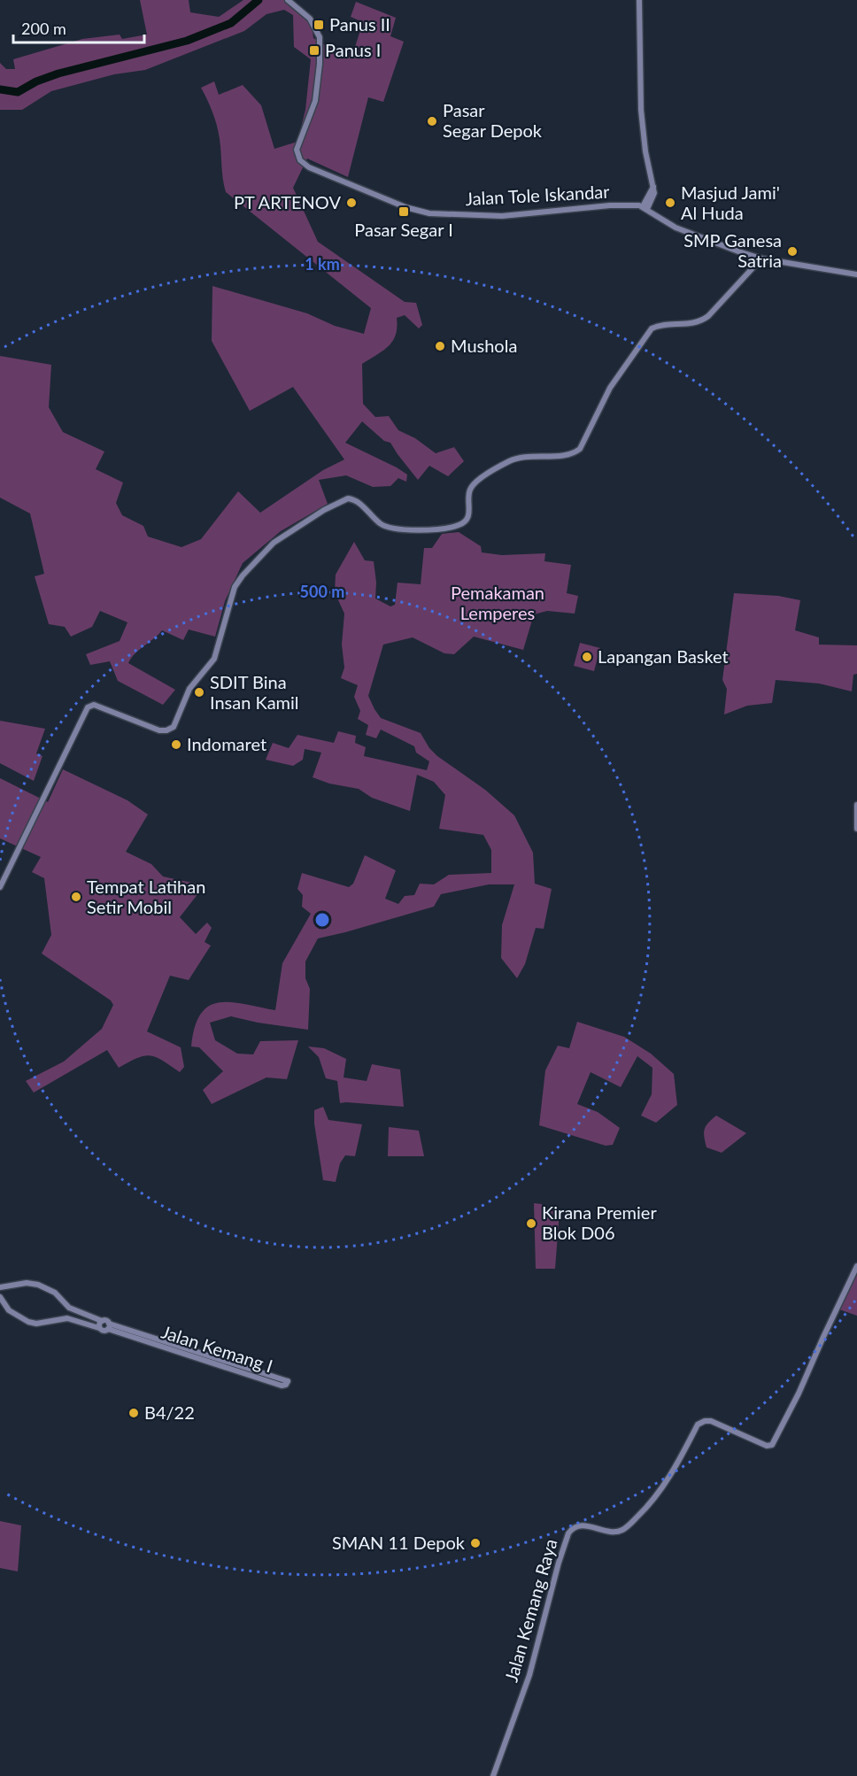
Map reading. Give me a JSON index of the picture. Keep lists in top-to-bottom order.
{
  "streets": {
    "street": ["Jalan Tole Iskandar", "Jalan Kemang I", "Jalan Kemang Raya"]
  },
  "parks": ["Pemakaman Lemperes"],
  "places": {
    "transit": ["Panus II", "Panus I", "Pasar Segar I"],
    "other": [
      "Pasar Segar Depok",
      "PT ARTENOV",
      "Masjud Jami' Al Huda",
      "SMP Ganesa Satria",
      "Mushola",
      "Lapangan Basket",
      "SDIT Bina Insan Kamil",
      "Indomaret",
      "Tempat Latihan Setir Mobil",
      "Kirana Premier Blok D06",
      "B4/22",
      "SMAN 11 Depok"
    ]
  },
  "scale_bar": "200 m",
  "rings": ["1 km", "500 m"]
}
